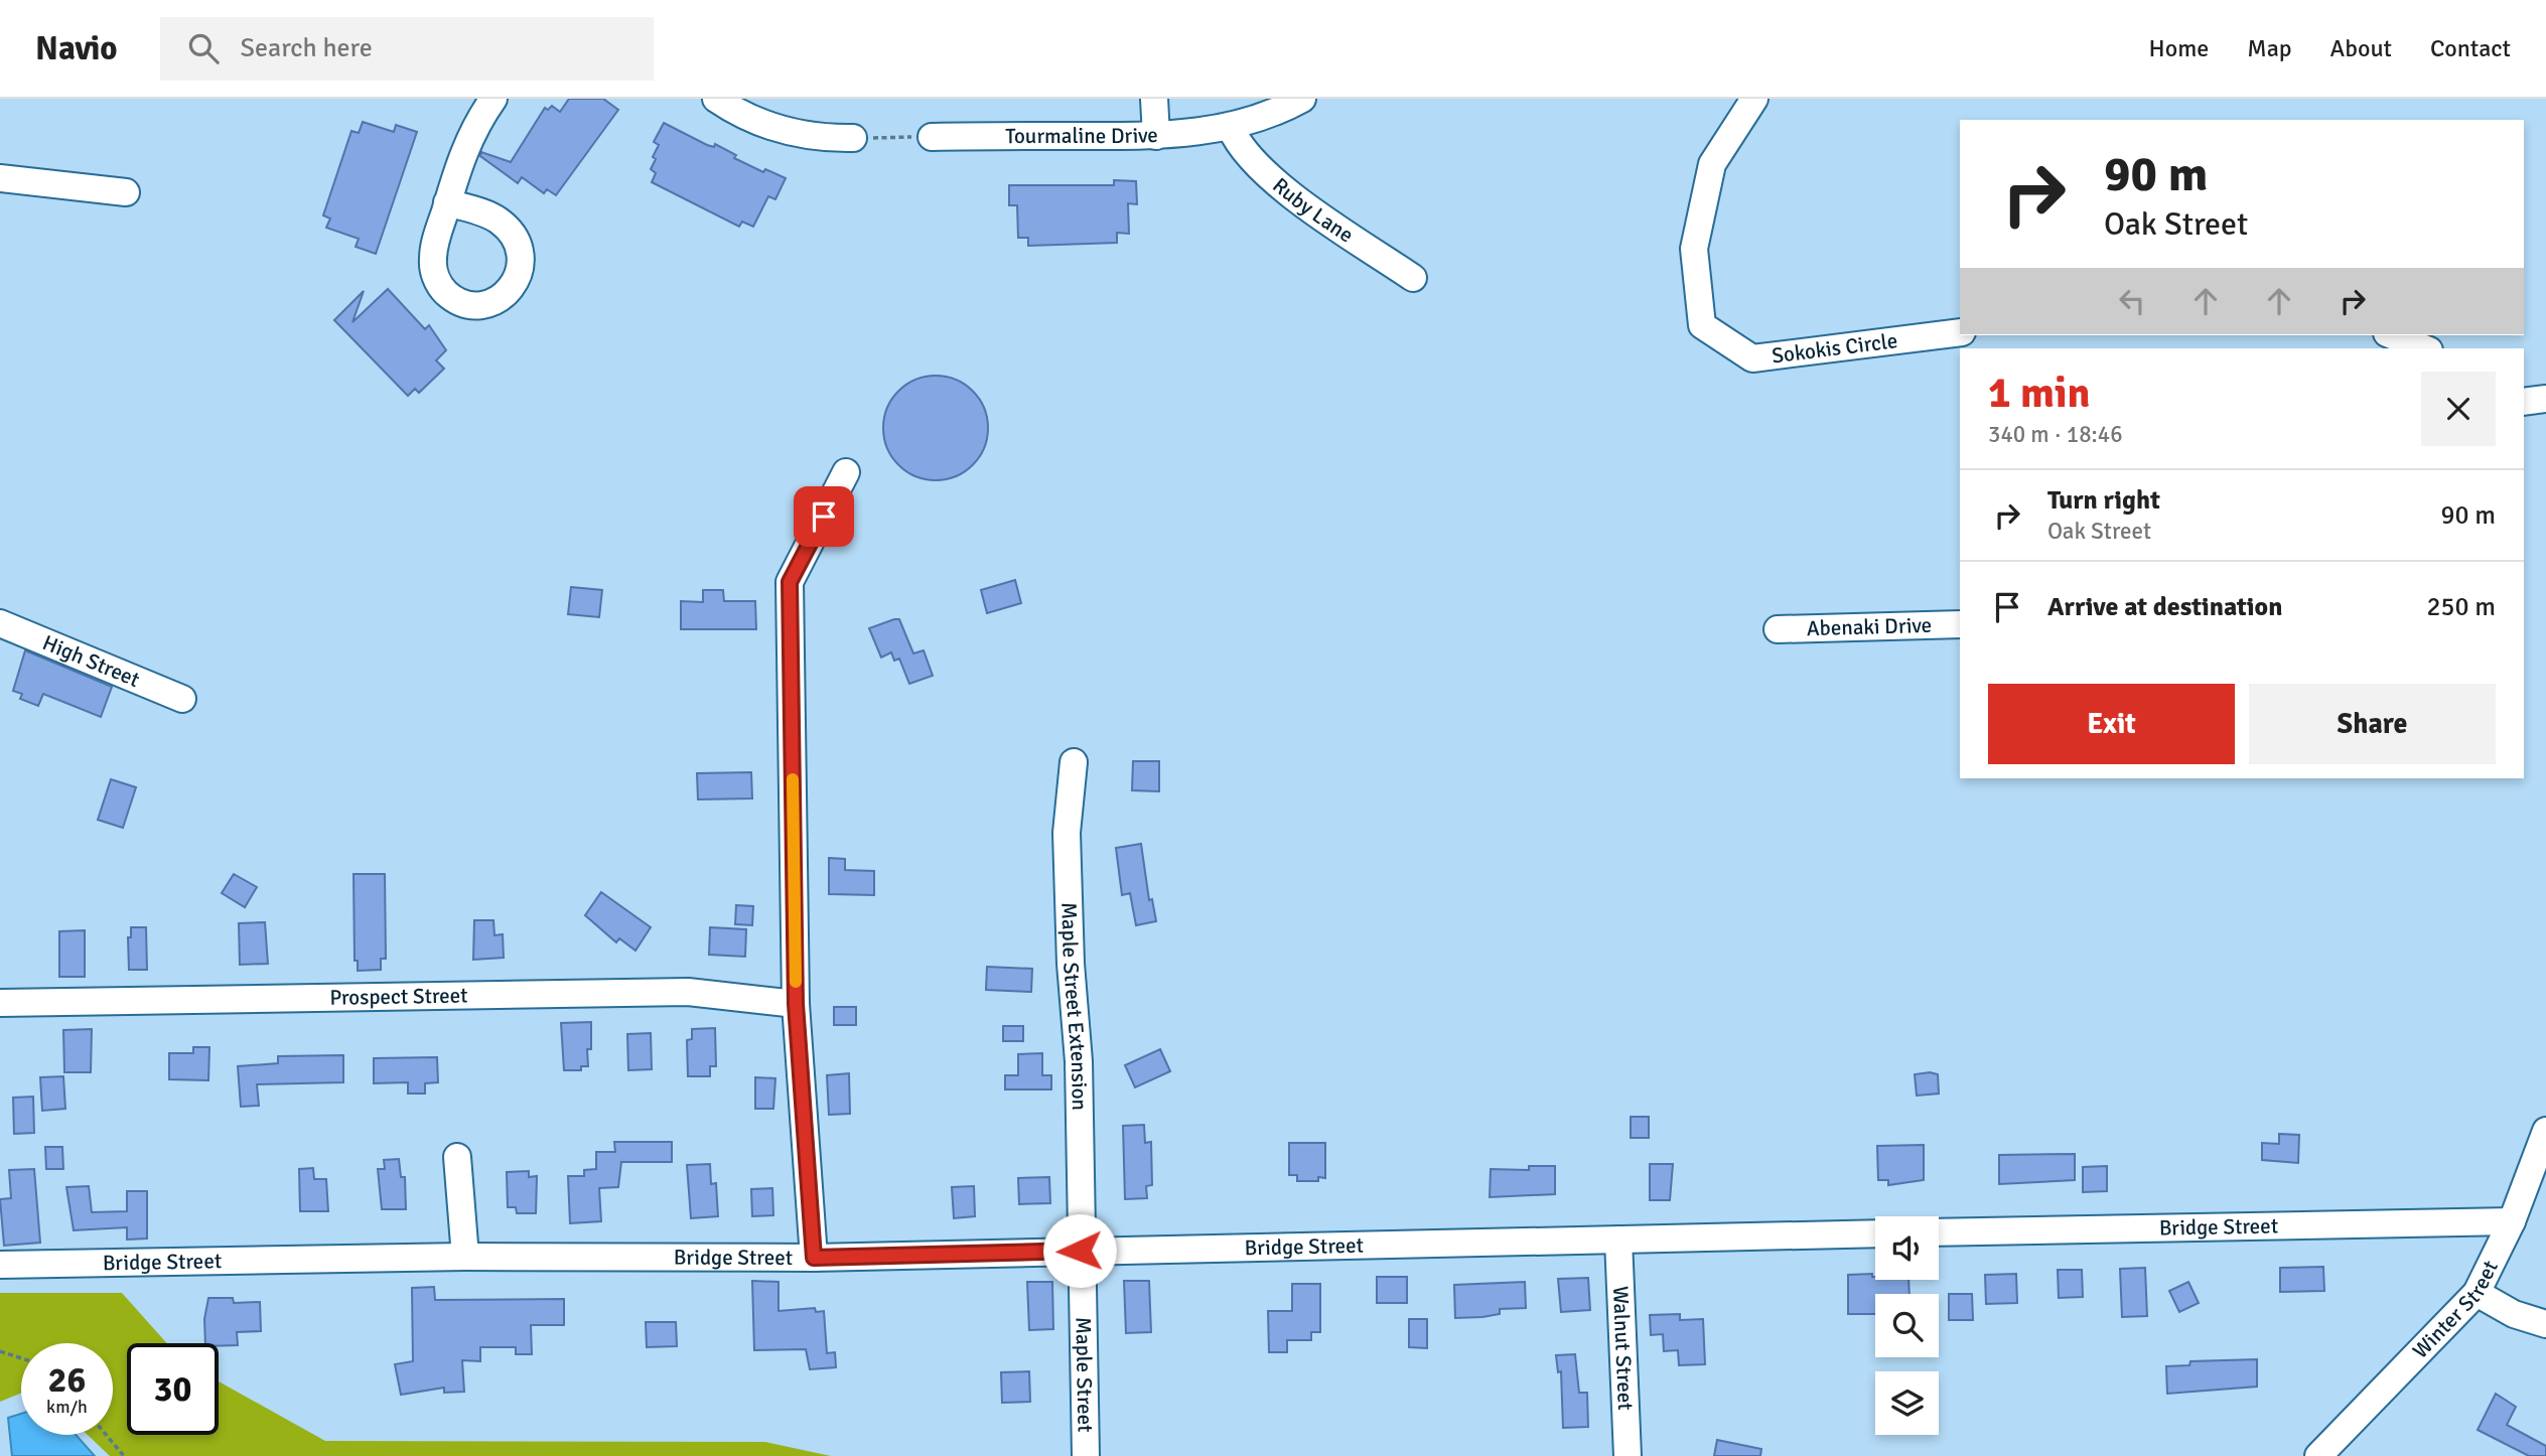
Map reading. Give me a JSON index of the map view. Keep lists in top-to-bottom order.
{
  "streets": {
    "street": [
      "Tourmaline Drive",
      "Ruby Lane",
      "Sokokis Circle",
      "Abenaki Drive",
      "High Street",
      "Prospect Street",
      "Maple Street Extension",
      "Bridge Street",
      "Winter Street",
      "Walnut Street",
      "Maple Street"
    ]
  },
  "crossings": [
    ["Tourmaline Drive", "Ruby Lane"],
    ["Maple Street Extension", "Bridge Street"],
    ["Maple Street Extension", "Maple Street"],
    ["Bridge Street", "Winter Street"],
    ["Bridge Street", "Walnut Street"],
    ["Bridge Street", "Maple Street"]
  ],
  "page": {
    "header": "Navio",
    "search": "Search here",
    "nav": [
      "Home",
      "Map",
      "About",
      "Contact"
    ],
    "turn": ["90 m", "Oak Street"],
    "heading": ["1 min", "340 m · 18:46"],
    "list": [
      {
        "name": "Turn right",
        "note": "Oak Street",
        "value": "90 m"
      },
      {
        "name": "Arrive at destination",
        "value": "250 m"
      }
    ],
    "buttons": ["Exit", "Share"],
    "speed": "26 km/h",
    "limit": "30"
  }
}
